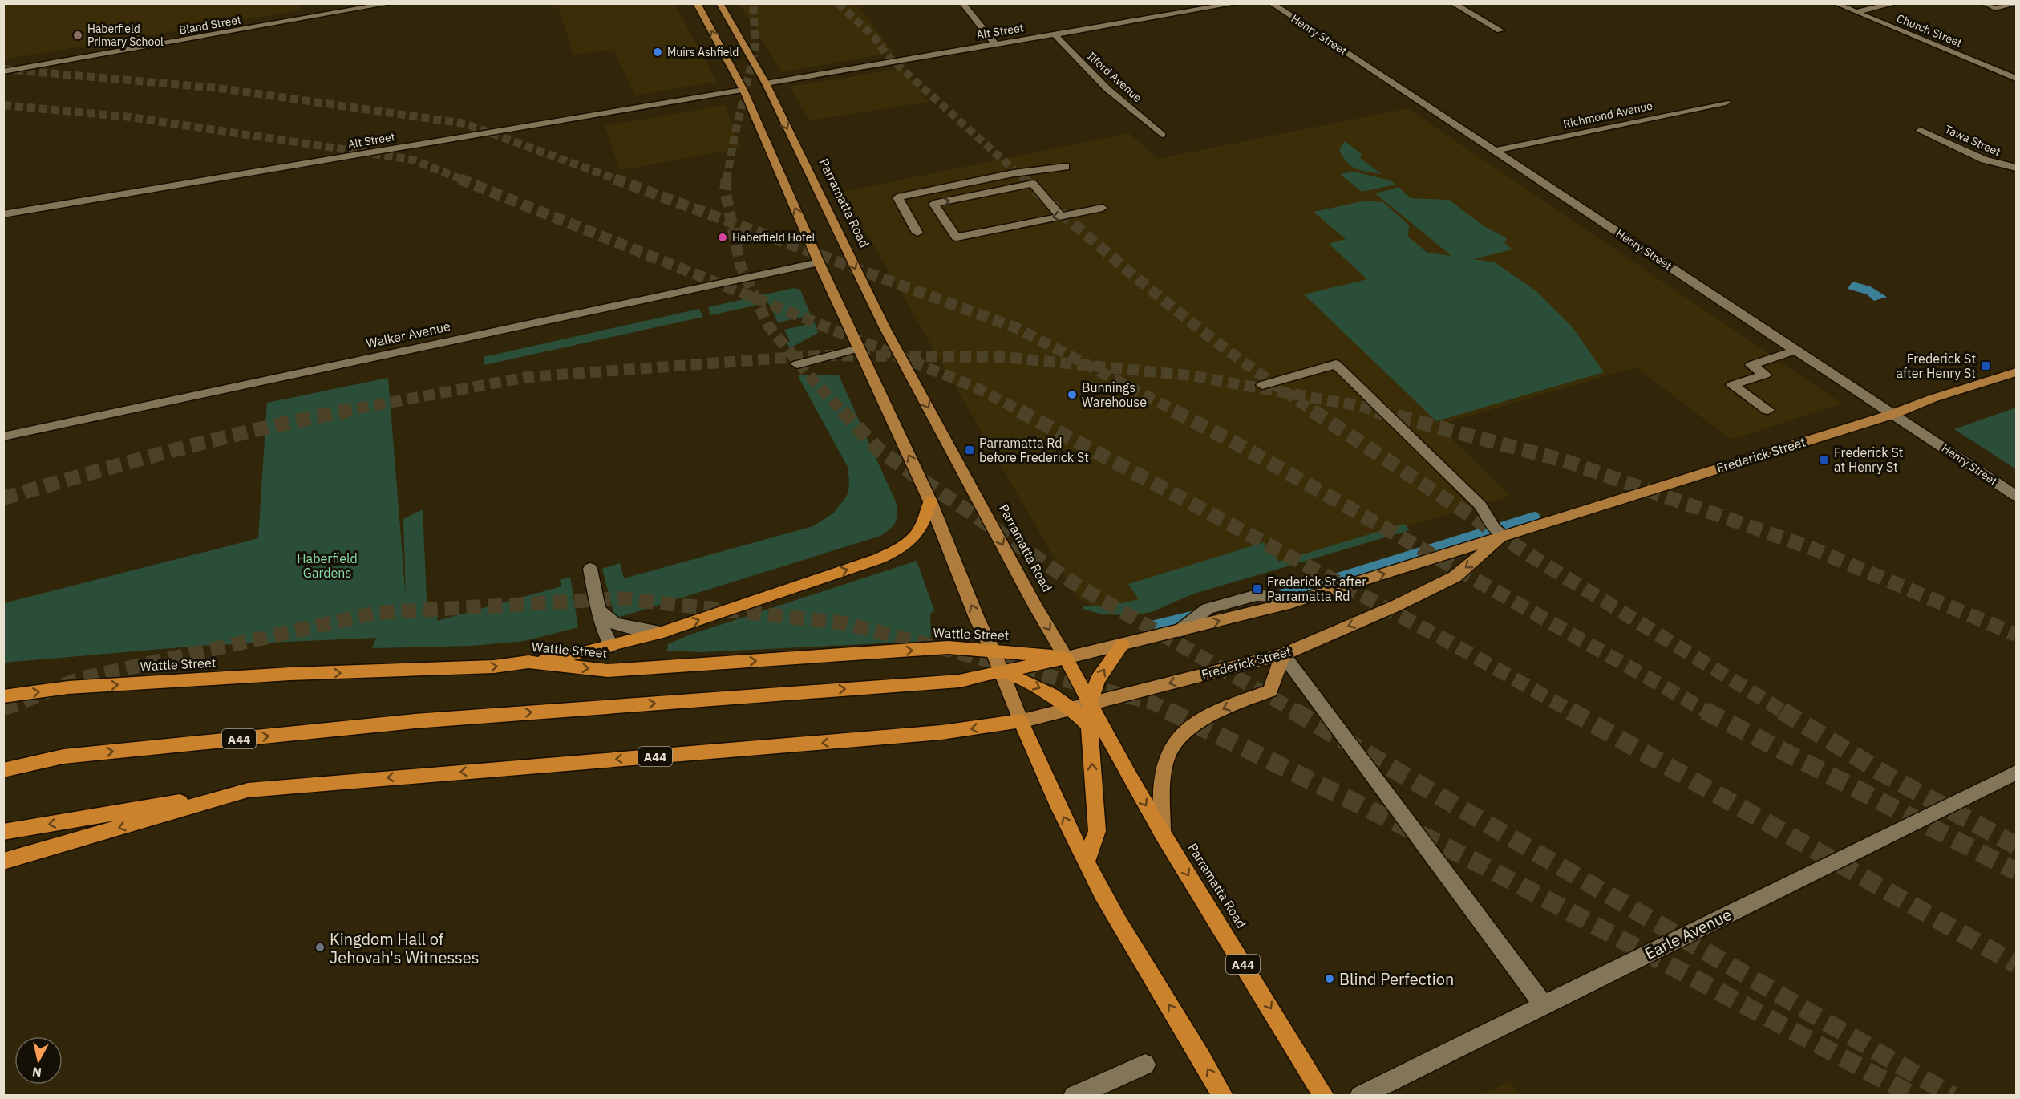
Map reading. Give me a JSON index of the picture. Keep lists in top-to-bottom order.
{
  "streets": {
    "highway": ["Parramatta Road", "Wattle Street", "A44"],
    "main road": ["Frederick Street"],
    "street": [
      "Bland Street",
      "Church Street",
      "Alt Street",
      "Henry Street",
      "Ilford Avenue",
      "Richmond Avenue",
      "Tawa Street",
      "Walker Avenue",
      "Earle Avenue"
    ]
  },
  "crossings": [
    ["Alt Street", "Ilford Avenue"],
    ["Alt Street", "Parramatta Road"],
    ["Henry Street", "Richmond Avenue"],
    ["Henry Street", "Frederick Street"],
    ["Parramatta Road", "Frederick Street"],
    ["Parramatta Road", "Wattle Street"],
    ["Parramatta Road", "A44"],
    ["Frederick Street", "Wattle Street"],
    ["Frederick Street", "A44"]
  ],
  "parks": ["Haberfield Gardens"],
  "places": {
    "other": [
      "Haberfield Primary School",
      "Muirs Ashfield",
      "Haberfield Hotel",
      "Bunnings Warehouse",
      "Kingdom Hall of Jehovah's Witnesses",
      "Blind Perfection"
    ],
    "transit": [
      "Frederick St after Henry St",
      "Parramatta Rd before Frederick St",
      "Frederick St at Henry St",
      "Frederick St after Parramatta Rd"
    ]
  },
  "north": "bottom"
}
